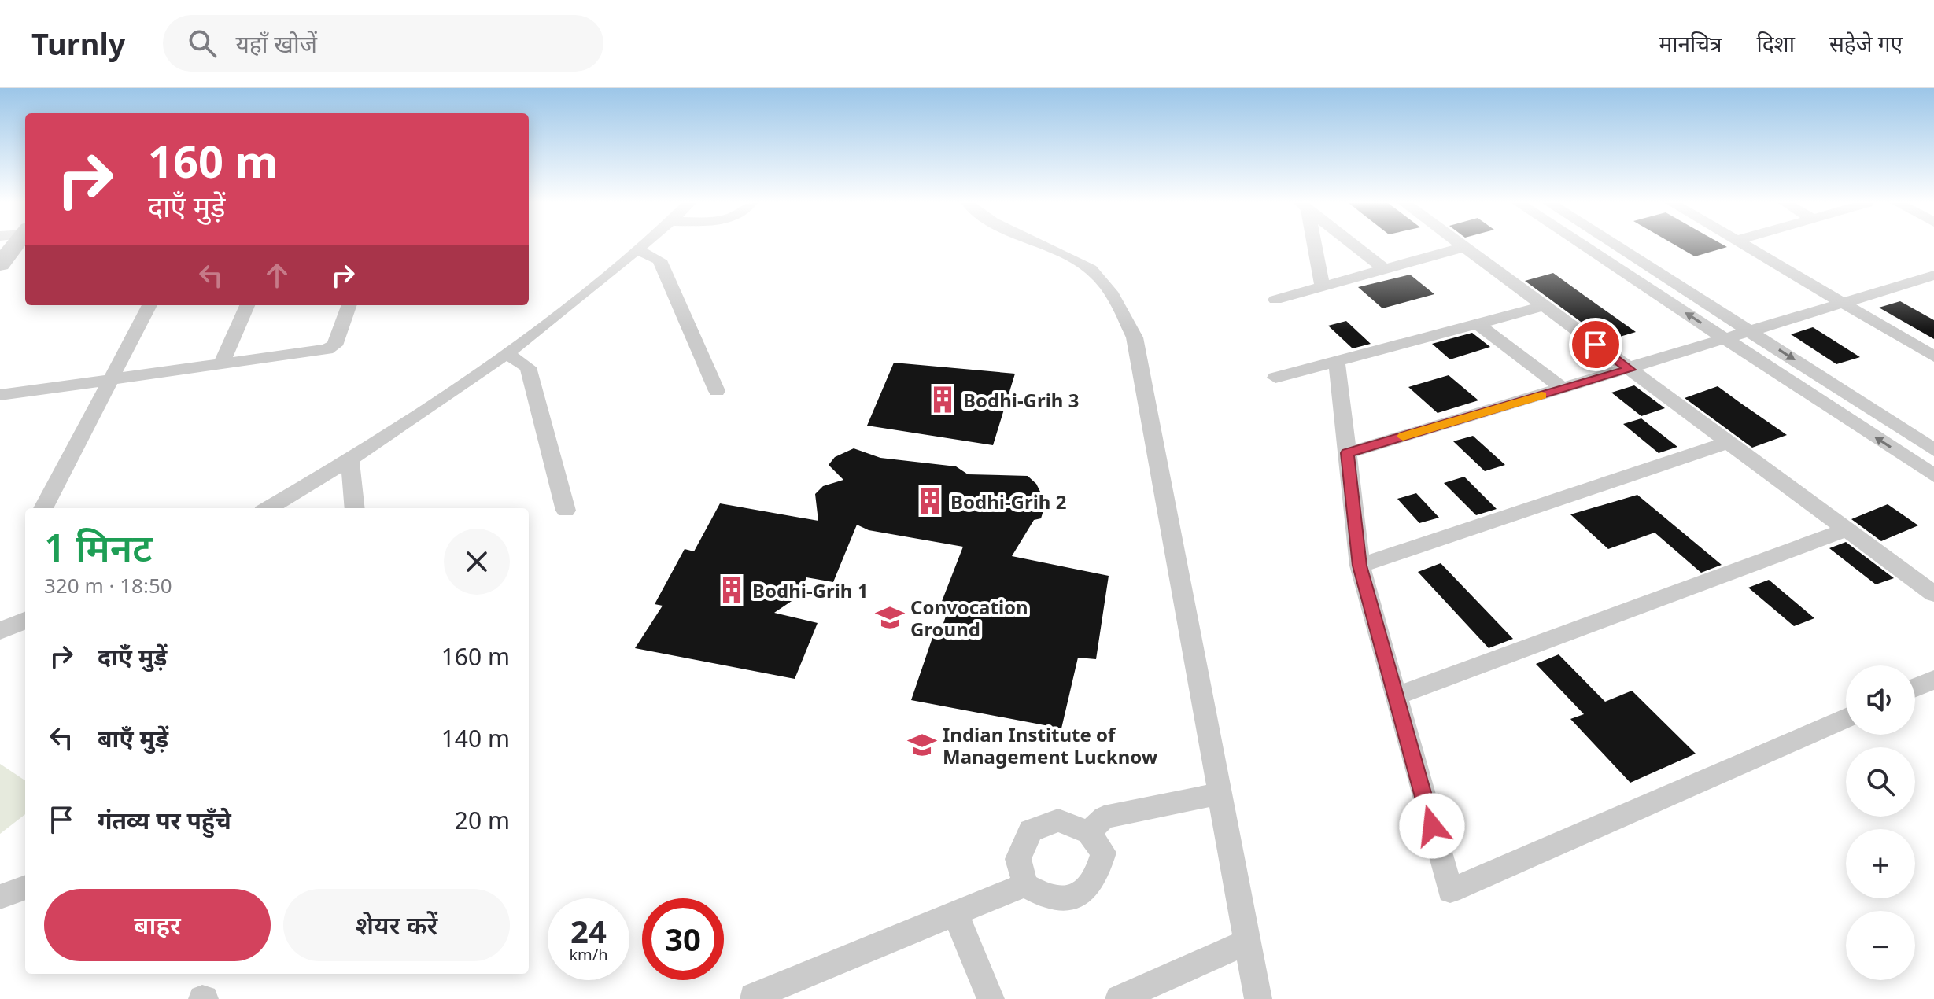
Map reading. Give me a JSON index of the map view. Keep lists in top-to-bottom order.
{
  "places": {
    "building": ["Bodhi-Grih 3", "Bodhi-Grih 2", "Bodhi-Grih 1"],
    "school or university": ["Convocation Ground", "Indian Institute of Management Lucknow"]
  },
  "page": {
    "header": "Turnly",
    "search": "यहाँ खोजें",
    "nav": ["मानचित्र", "दिशा", "सहेजे गए"],
    "turn": ["160 m", "दाएँ मुड़ें"],
    "heading": ["1 मिनट", "320 m · 18:50"],
    "list": [
      {
        "name": "दाएँ मुड़ें",
        "value": "160 m"
      },
      {
        "name": "बाएँ मुड़ें",
        "value": "140 m"
      },
      {
        "name": "गंतव्य पर पहुँचे",
        "value": "20 m"
      }
    ],
    "map_buttons": ["+", "−"],
    "buttons": ["बाहर", "शेयर करें"],
    "speed": "24 km/h",
    "limit": "30"
  }
}
